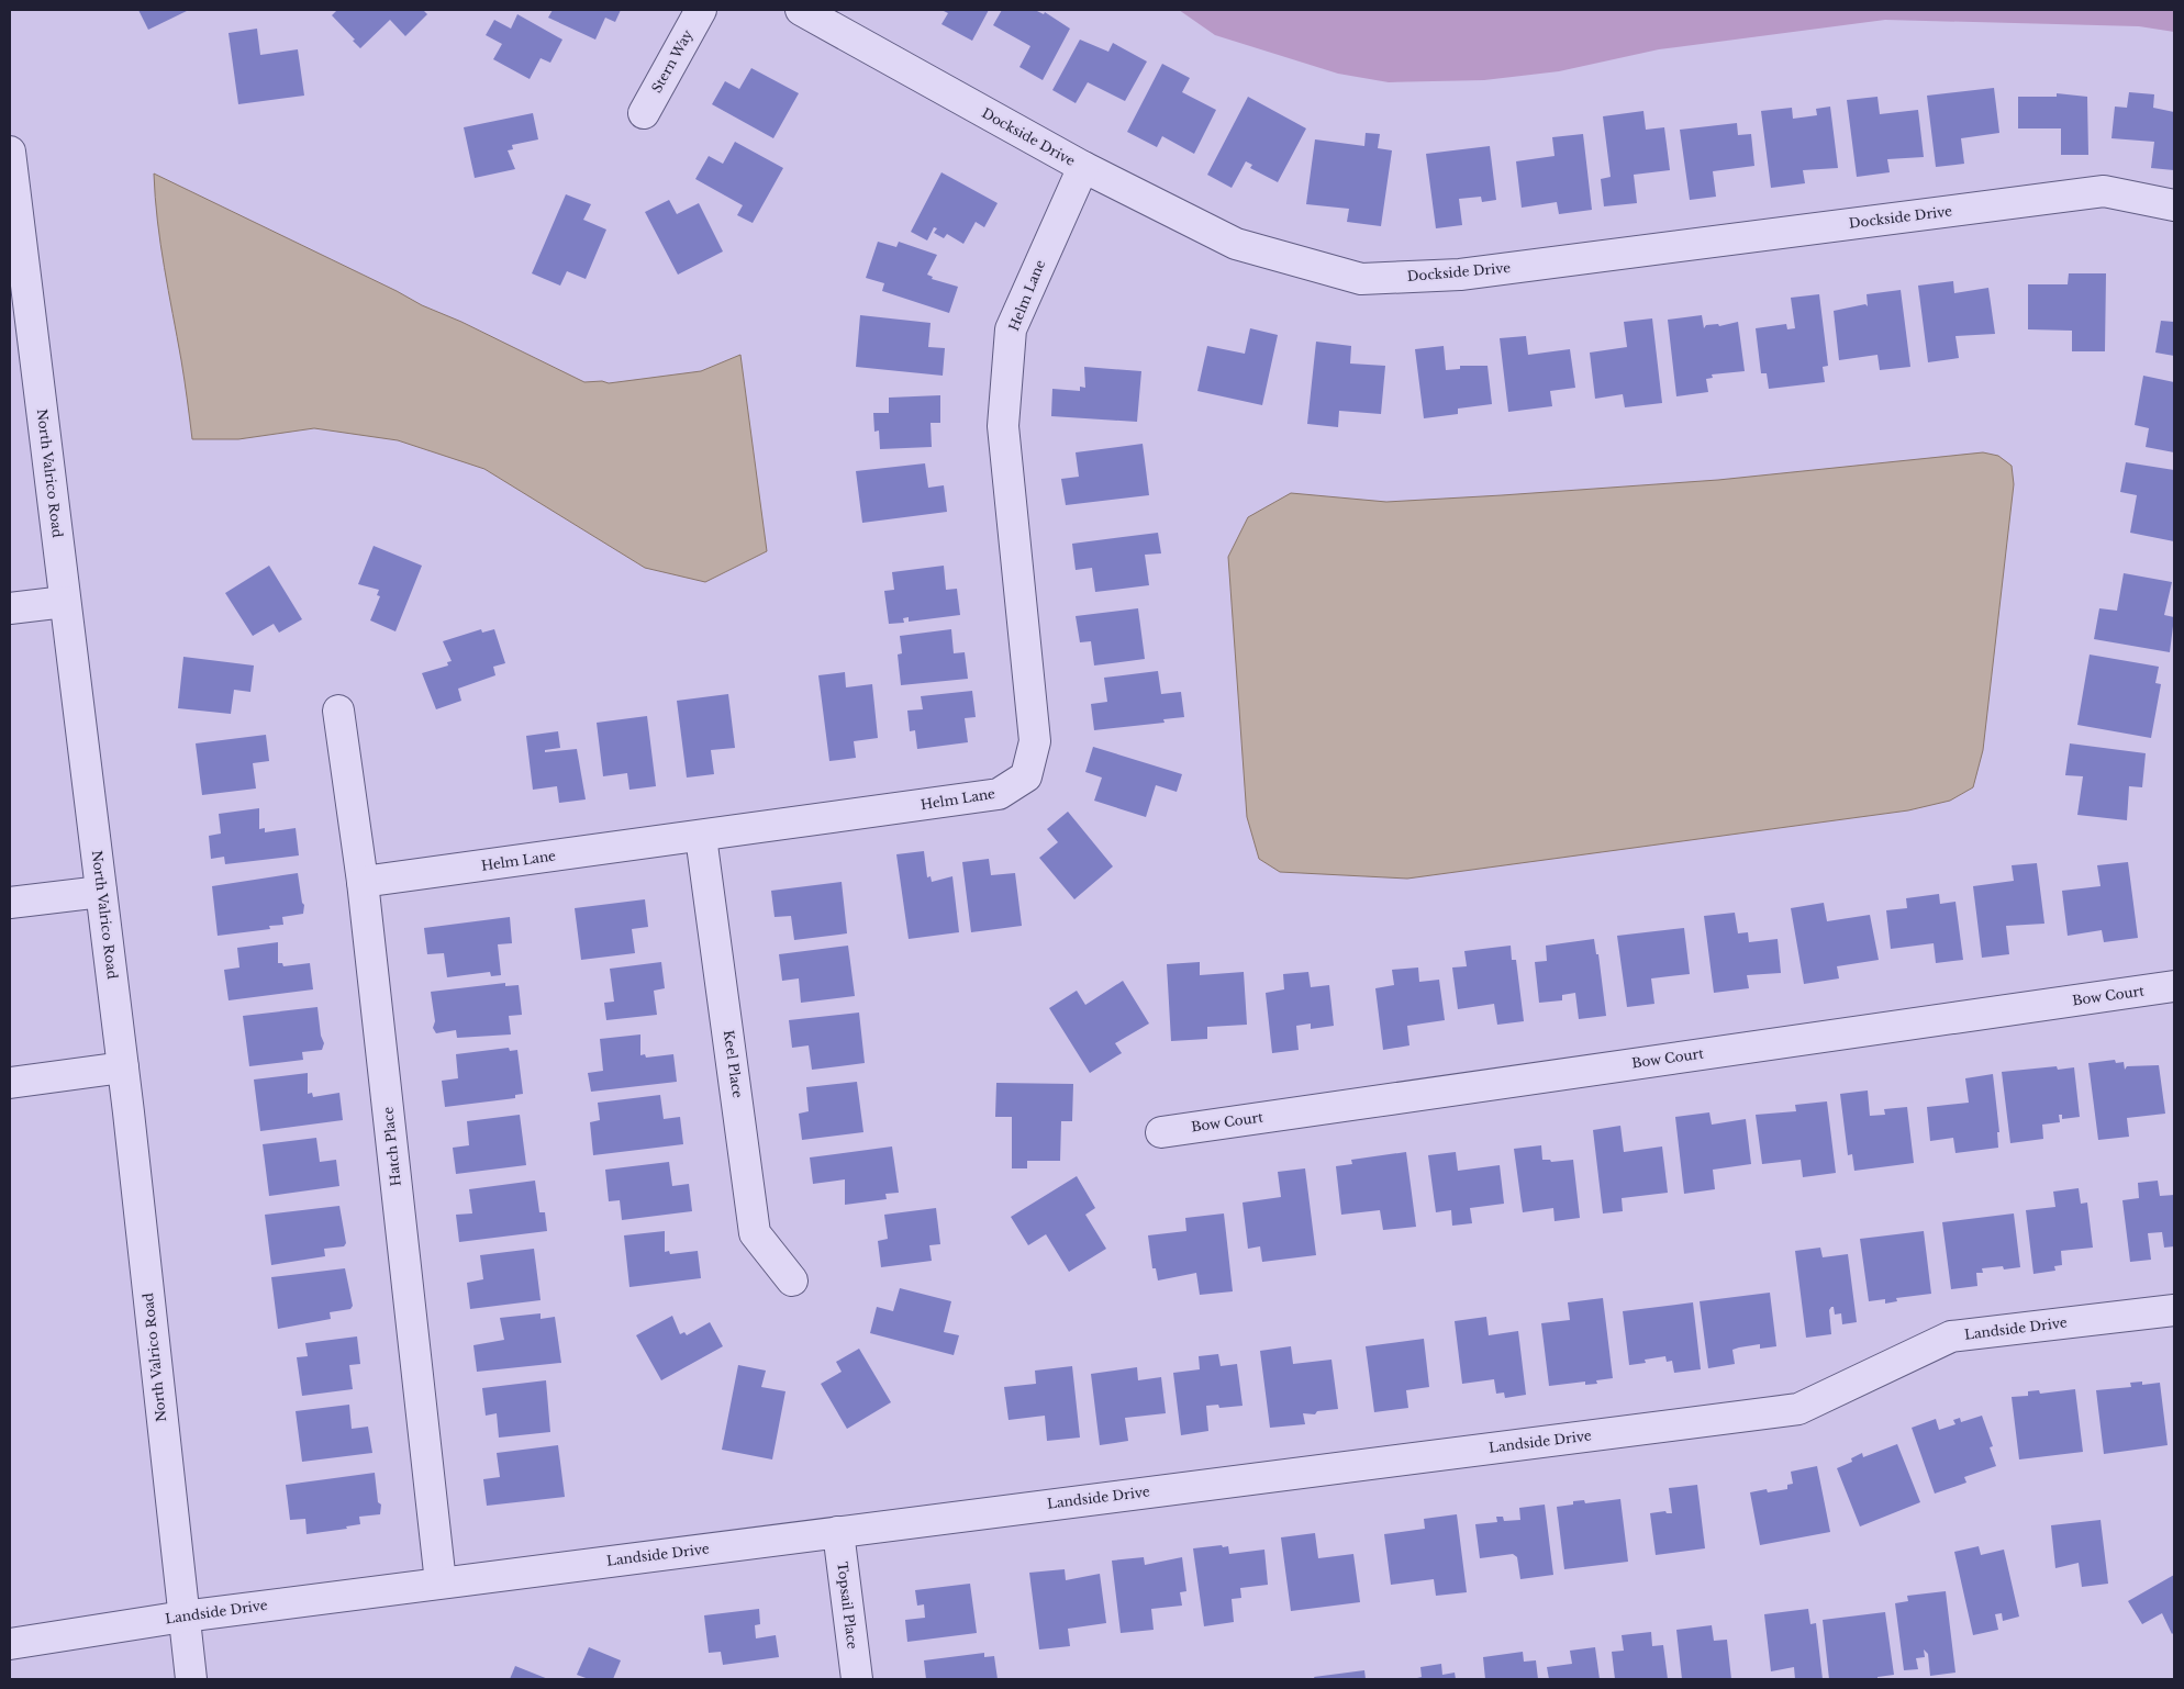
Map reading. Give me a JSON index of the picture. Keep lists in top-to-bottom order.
{
  "streets": {
    "street": [
      "Stern Way",
      "Dockside Drive",
      "Helm Lane",
      "North Valrico Road",
      "Bow Court",
      "Keel Place",
      "Hatch Place",
      "Landside Drive",
      "Topsail Place"
    ]
  },
  "crossings": [
    ["Dockside Drive", "Helm Lane"],
    ["Helm Lane", "Keel Place"],
    ["Helm Lane", "Hatch Place"],
    ["North Valrico Road", "Landside Drive"],
    ["Hatch Place", "Landside Drive"],
    ["Landside Drive", "Topsail Place"]
  ]
}
